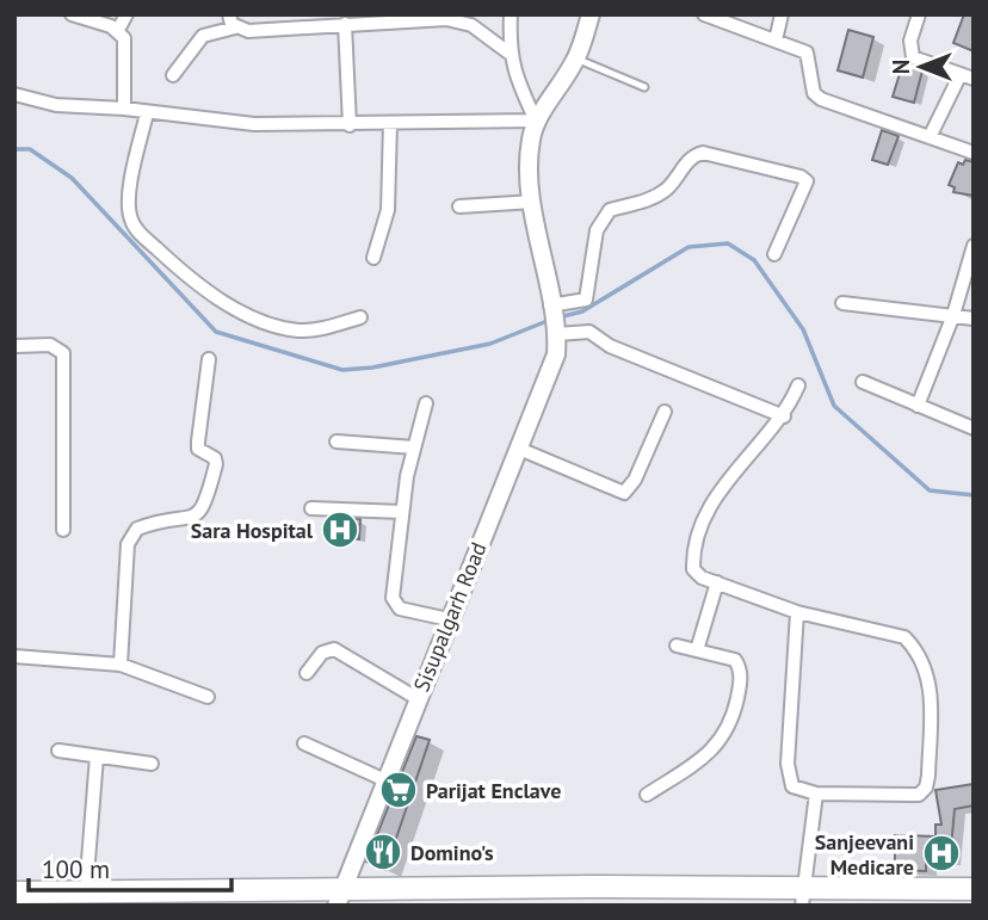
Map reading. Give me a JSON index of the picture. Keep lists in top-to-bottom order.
{
  "streets": {
    "street": ["Sisupalgarh Road"]
  },
  "places": {
    "hospital": ["Sara Hospital", "Sanjeevani Medicare"],
    "supermarket": ["Parijat Enclave"],
    "restaurant": ["Domino's"]
  },
  "scale_bar": "100 m",
  "north": "left"
}
